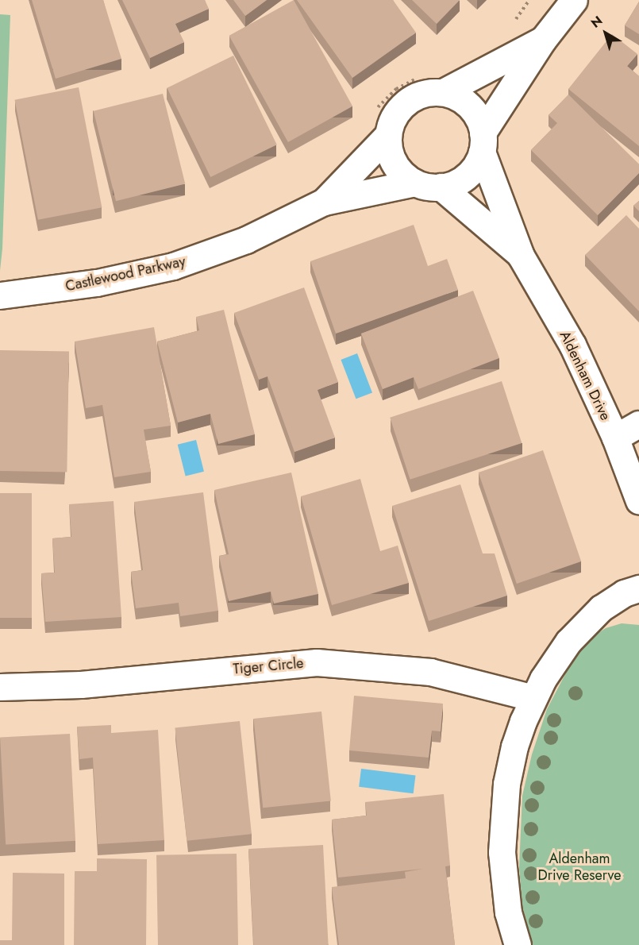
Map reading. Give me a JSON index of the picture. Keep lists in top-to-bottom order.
{
  "streets": {
    "street": ["Castlewood Parkway", "Aldenham Drive", "Tiger Circle"]
  },
  "crossings": [
    ["Castlewood Parkway", "Aldenham Drive"]
  ],
  "parks": ["Aldenham Drive Reserve"],
  "north": "top left"
}
